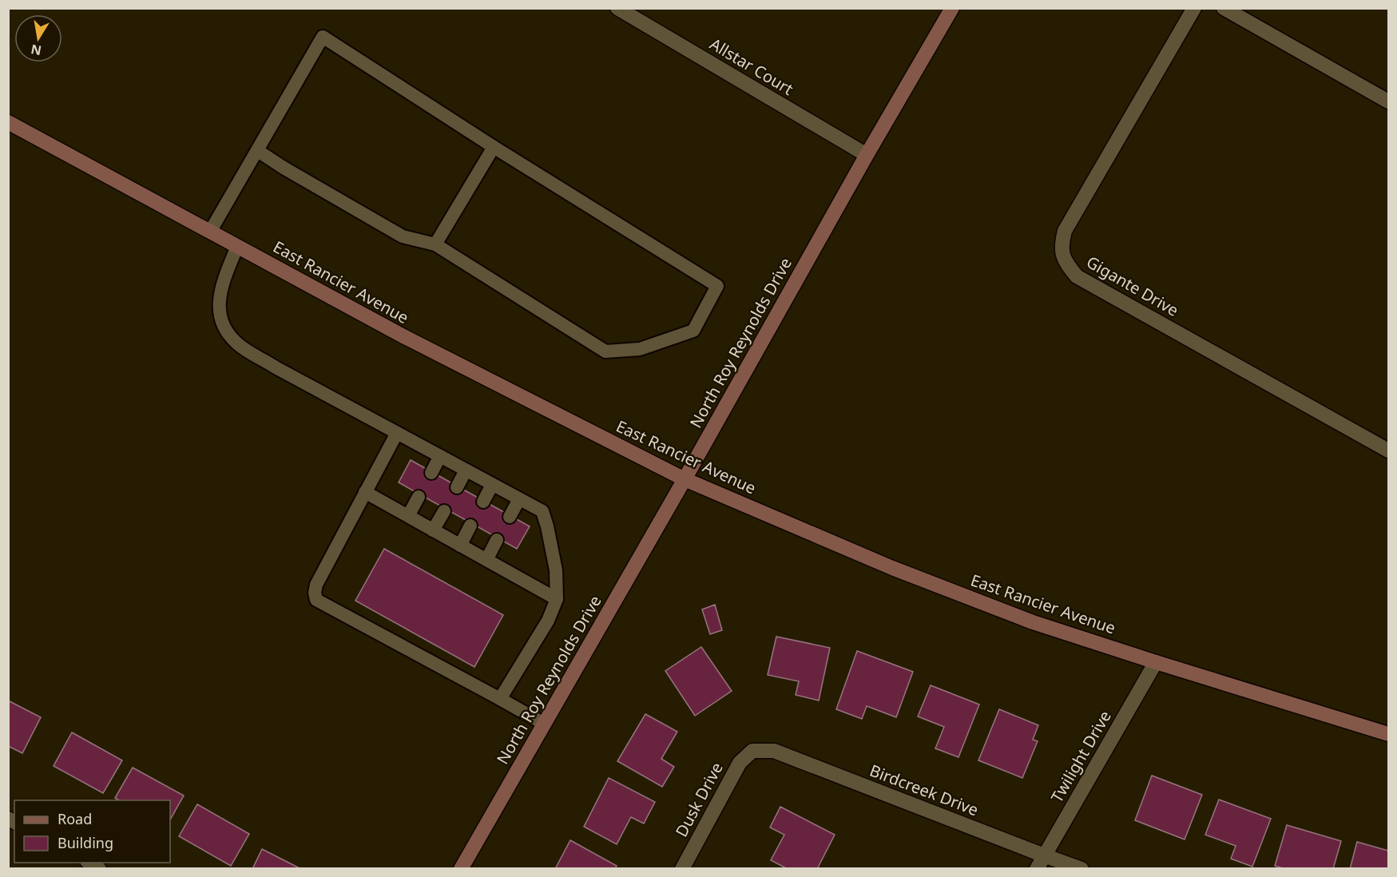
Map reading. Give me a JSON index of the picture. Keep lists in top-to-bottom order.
{
  "streets": {
    "main road": ["East Rancier Avenue", "North Roy Reynolds Drive"],
    "street": [
      "Allstar Court",
      "Gigante Drive",
      "Twilight Drive",
      "Birdcreek Drive",
      "Dusk Drive"
    ]
  },
  "crossings": [
    ["Allstar Court", "North Roy Reynolds Drive"],
    ["East Rancier Avenue", "North Roy Reynolds Drive"],
    ["East Rancier Avenue", "Twilight Drive"],
    ["Twilight Drive", "Birdcreek Drive"],
    ["Birdcreek Drive", "Dusk Drive"]
  ],
  "legend": ["Road", "Building"],
  "north": "bottom"
}
